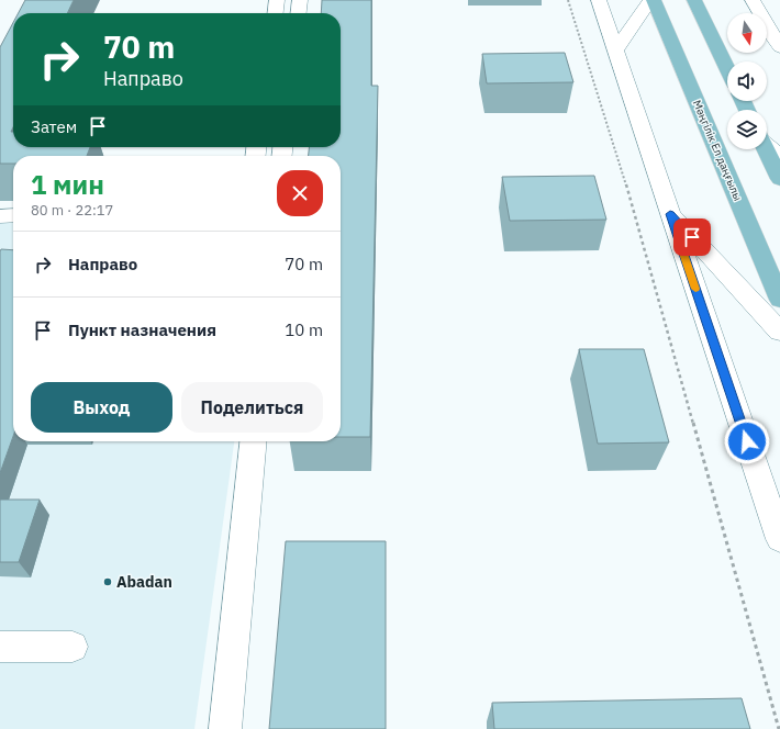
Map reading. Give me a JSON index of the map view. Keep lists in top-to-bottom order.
{
  "streets": {
    "main road": ["Мәңгілік Ел даңғылы"]
  },
  "places": ["Abadan"],
  "north": "bottom",
  "page": {
    "turn": ["70 m", "Направо"],
    "then": "Затем",
    "heading": ["1 мин", "80 m · 22:17"],
    "list": [
      {
        "name": "Направо",
        "value": "70 m"
      },
      {
        "name": "Пункт назначения",
        "value": "10 m"
      }
    ],
    "buttons": ["Выход", "Поделиться"]
  }
}
